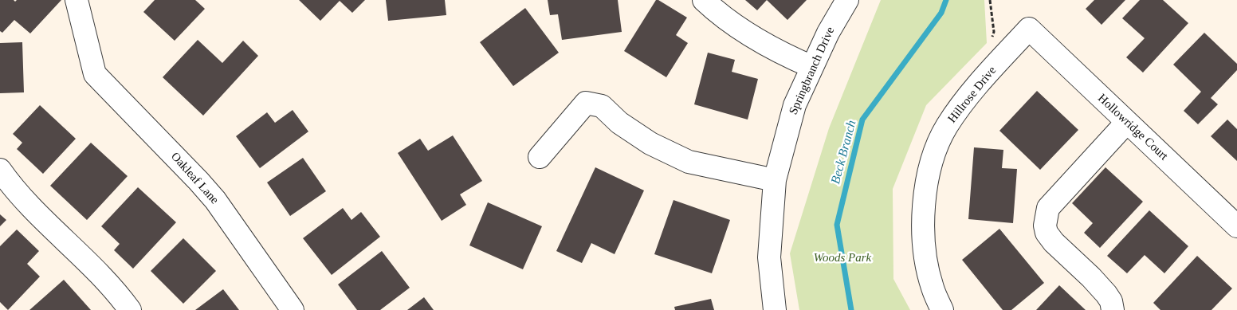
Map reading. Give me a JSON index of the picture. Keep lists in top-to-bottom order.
{
  "streets": {
    "street": [
      "Springbranch Drive",
      "Hillrose Drive",
      "Hollowridge Court",
      "Oakleaf Lane"
    ]
  },
  "crossings": [
    ["Hillrose Drive", "Hollowridge Court"]
  ],
  "water": ["Beck Branch"],
  "parks": ["Woods Park"]
}
